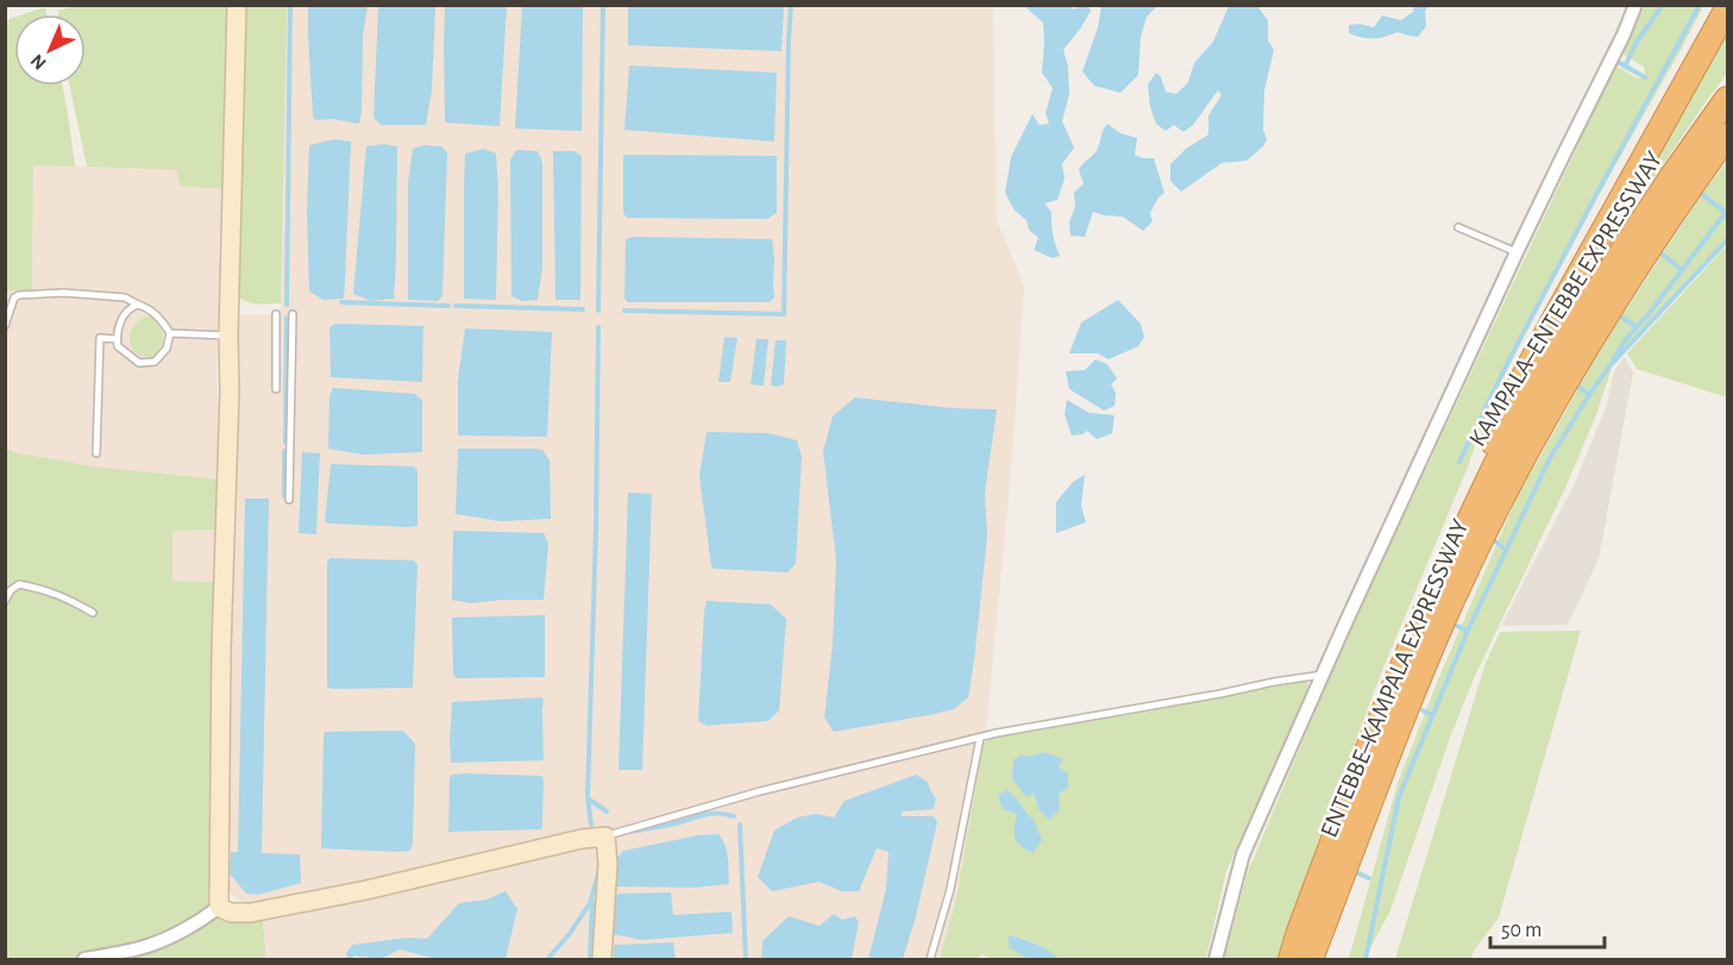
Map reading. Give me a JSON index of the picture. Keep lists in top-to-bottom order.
{
  "streets": {
    "highway": ["KAMPALA–ENTEBBE EXPRESSWAY", "ENTEBBE–KAMPALA EXPRESSWAY"]
  },
  "scale_bar": "50 m",
  "north": "bottom left"
}
